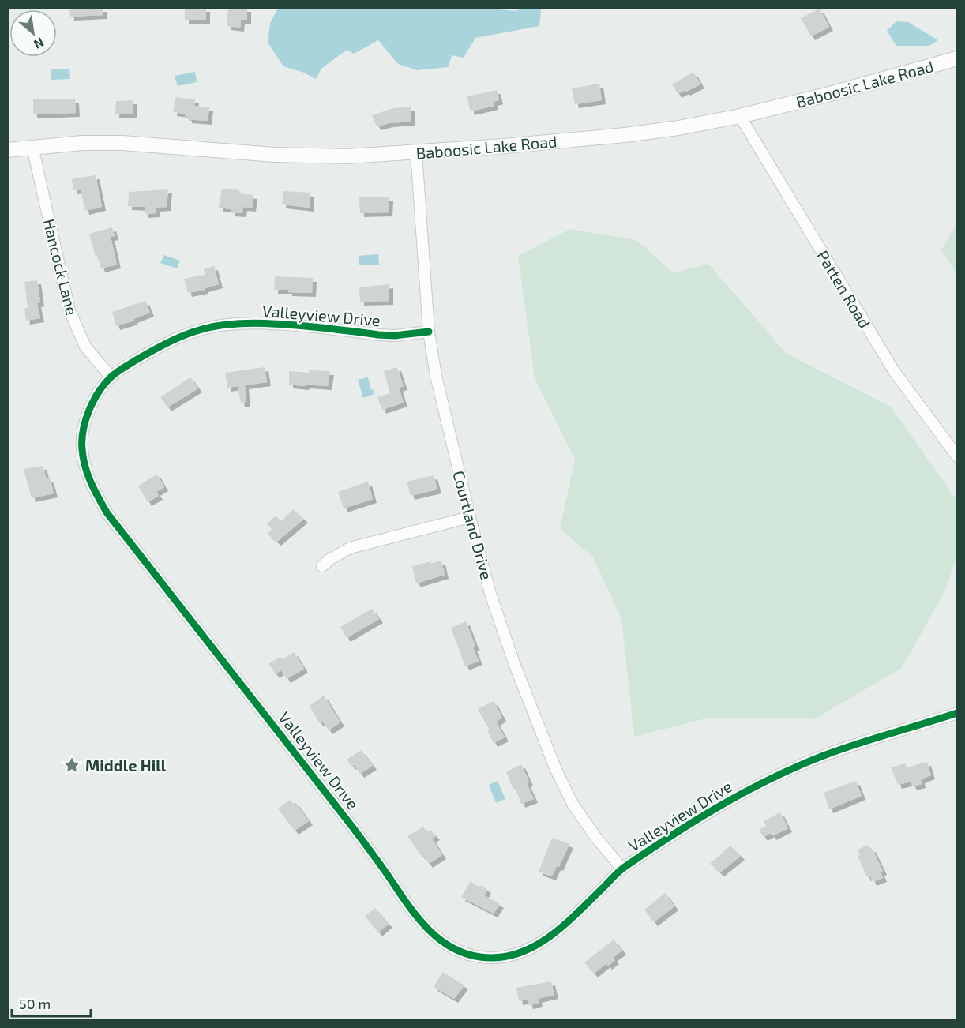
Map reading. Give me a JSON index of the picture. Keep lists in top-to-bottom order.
{
  "streets": {
    "street": [
      "Baboosic Lake Road",
      "Hancock Lane",
      "Patten Road",
      "Valleyview Drive",
      "Courtland Drive"
    ]
  },
  "crossings": [
    ["Baboosic Lake Road", "Hancock Lane"],
    ["Baboosic Lake Road", "Patten Road"],
    ["Baboosic Lake Road", "Courtland Drive"],
    ["Hancock Lane", "Valleyview Drive"],
    ["Valleyview Drive", "Courtland Drive"]
  ],
  "places": {
    "place": ["Middle Hill"]
  },
  "scale_bar": "50 m",
  "north": "bottom right"
}
